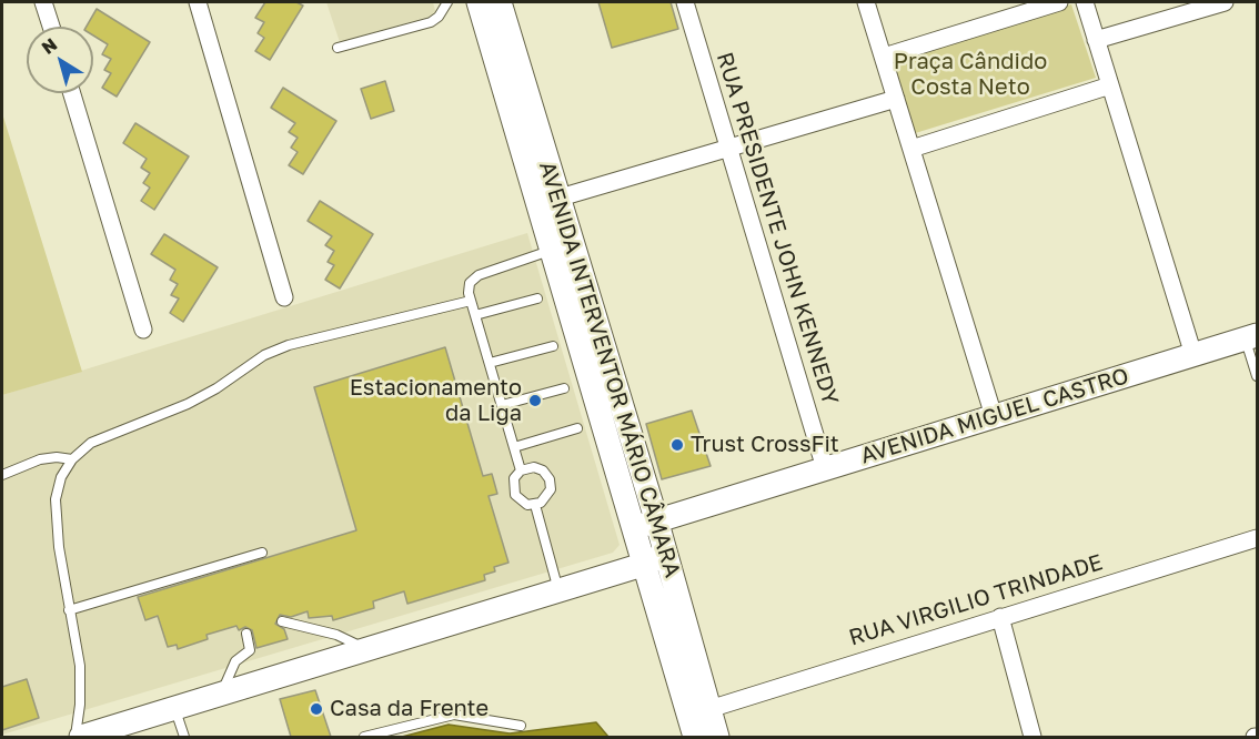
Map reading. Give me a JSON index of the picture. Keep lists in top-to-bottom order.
{
  "streets": {
    "main road": ["AVENIDA INTERVENTOR MÁRIO CÂMARA", "AVENIDA MIGUEL CASTRO"],
    "street": ["RUA PRESIDENTE JOHN KENNEDY", "RUA VIRGILIO TRINDADE"]
  },
  "crossings": [
    ["RUA PRESIDENTE JOHN KENNEDY", "AVENIDA MIGUEL CASTRO"],
    ["AVENIDA INTERVENTOR MÁRIO CÂMARA", "AVENIDA MIGUEL CASTRO"],
    ["AVENIDA INTERVENTOR MÁRIO CÂMARA", "RUA VIRGILIO TRINDADE"]
  ],
  "parks": ["Praça Cândido Costa Neto"],
  "places": ["Estacionamento da Liga", "Trust CrossFit", "Casa da Frente"],
  "north": "top left"
}
